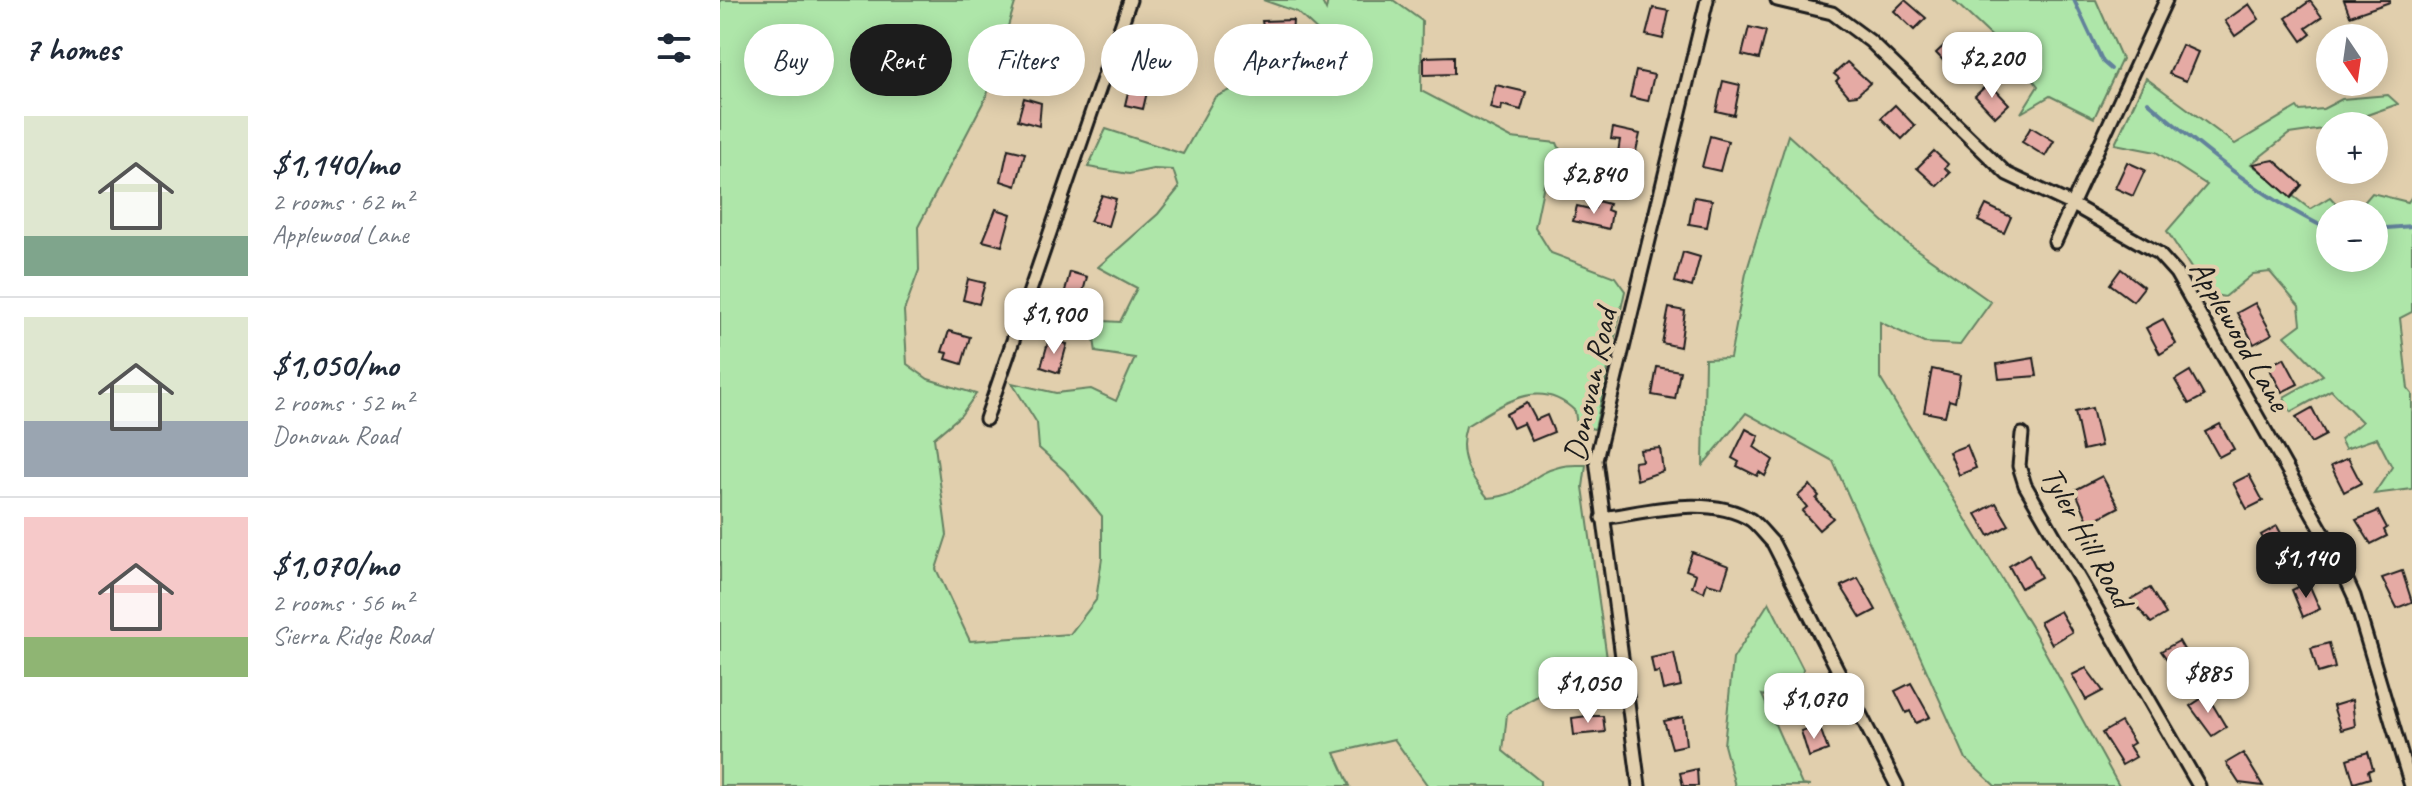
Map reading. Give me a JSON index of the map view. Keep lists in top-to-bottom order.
{
  "streets": {
    "street": ["Applewood Lane", "Donovan Road", "Tyler Hill Road"]
  },
  "north": "bottom",
  "page": {
    "heading": "7 homes",
    "map_buttons": ["+", "−"],
    "chip": [
      "Buy",
      "Rent",
      "Filters",
      "New",
      "Apartment"
    ],
    "price": [
      "$2,200",
      "$2,840",
      "$1,900",
      "$1,140",
      "$885",
      "$1,050",
      "$1,070"
    ],
    "list": [
      {
        "name": "$1,140/mo",
        "note": "2 rooms · 62 m² · Applewood Lane"
      },
      {
        "name": "$1,050/mo",
        "note": "2 rooms · 52 m² · Donovan Road"
      },
      {
        "name": "$1,070/mo",
        "note": "2 rooms · 56 m² · Sierra Ridge Road"
      }
    ]
  }
}
